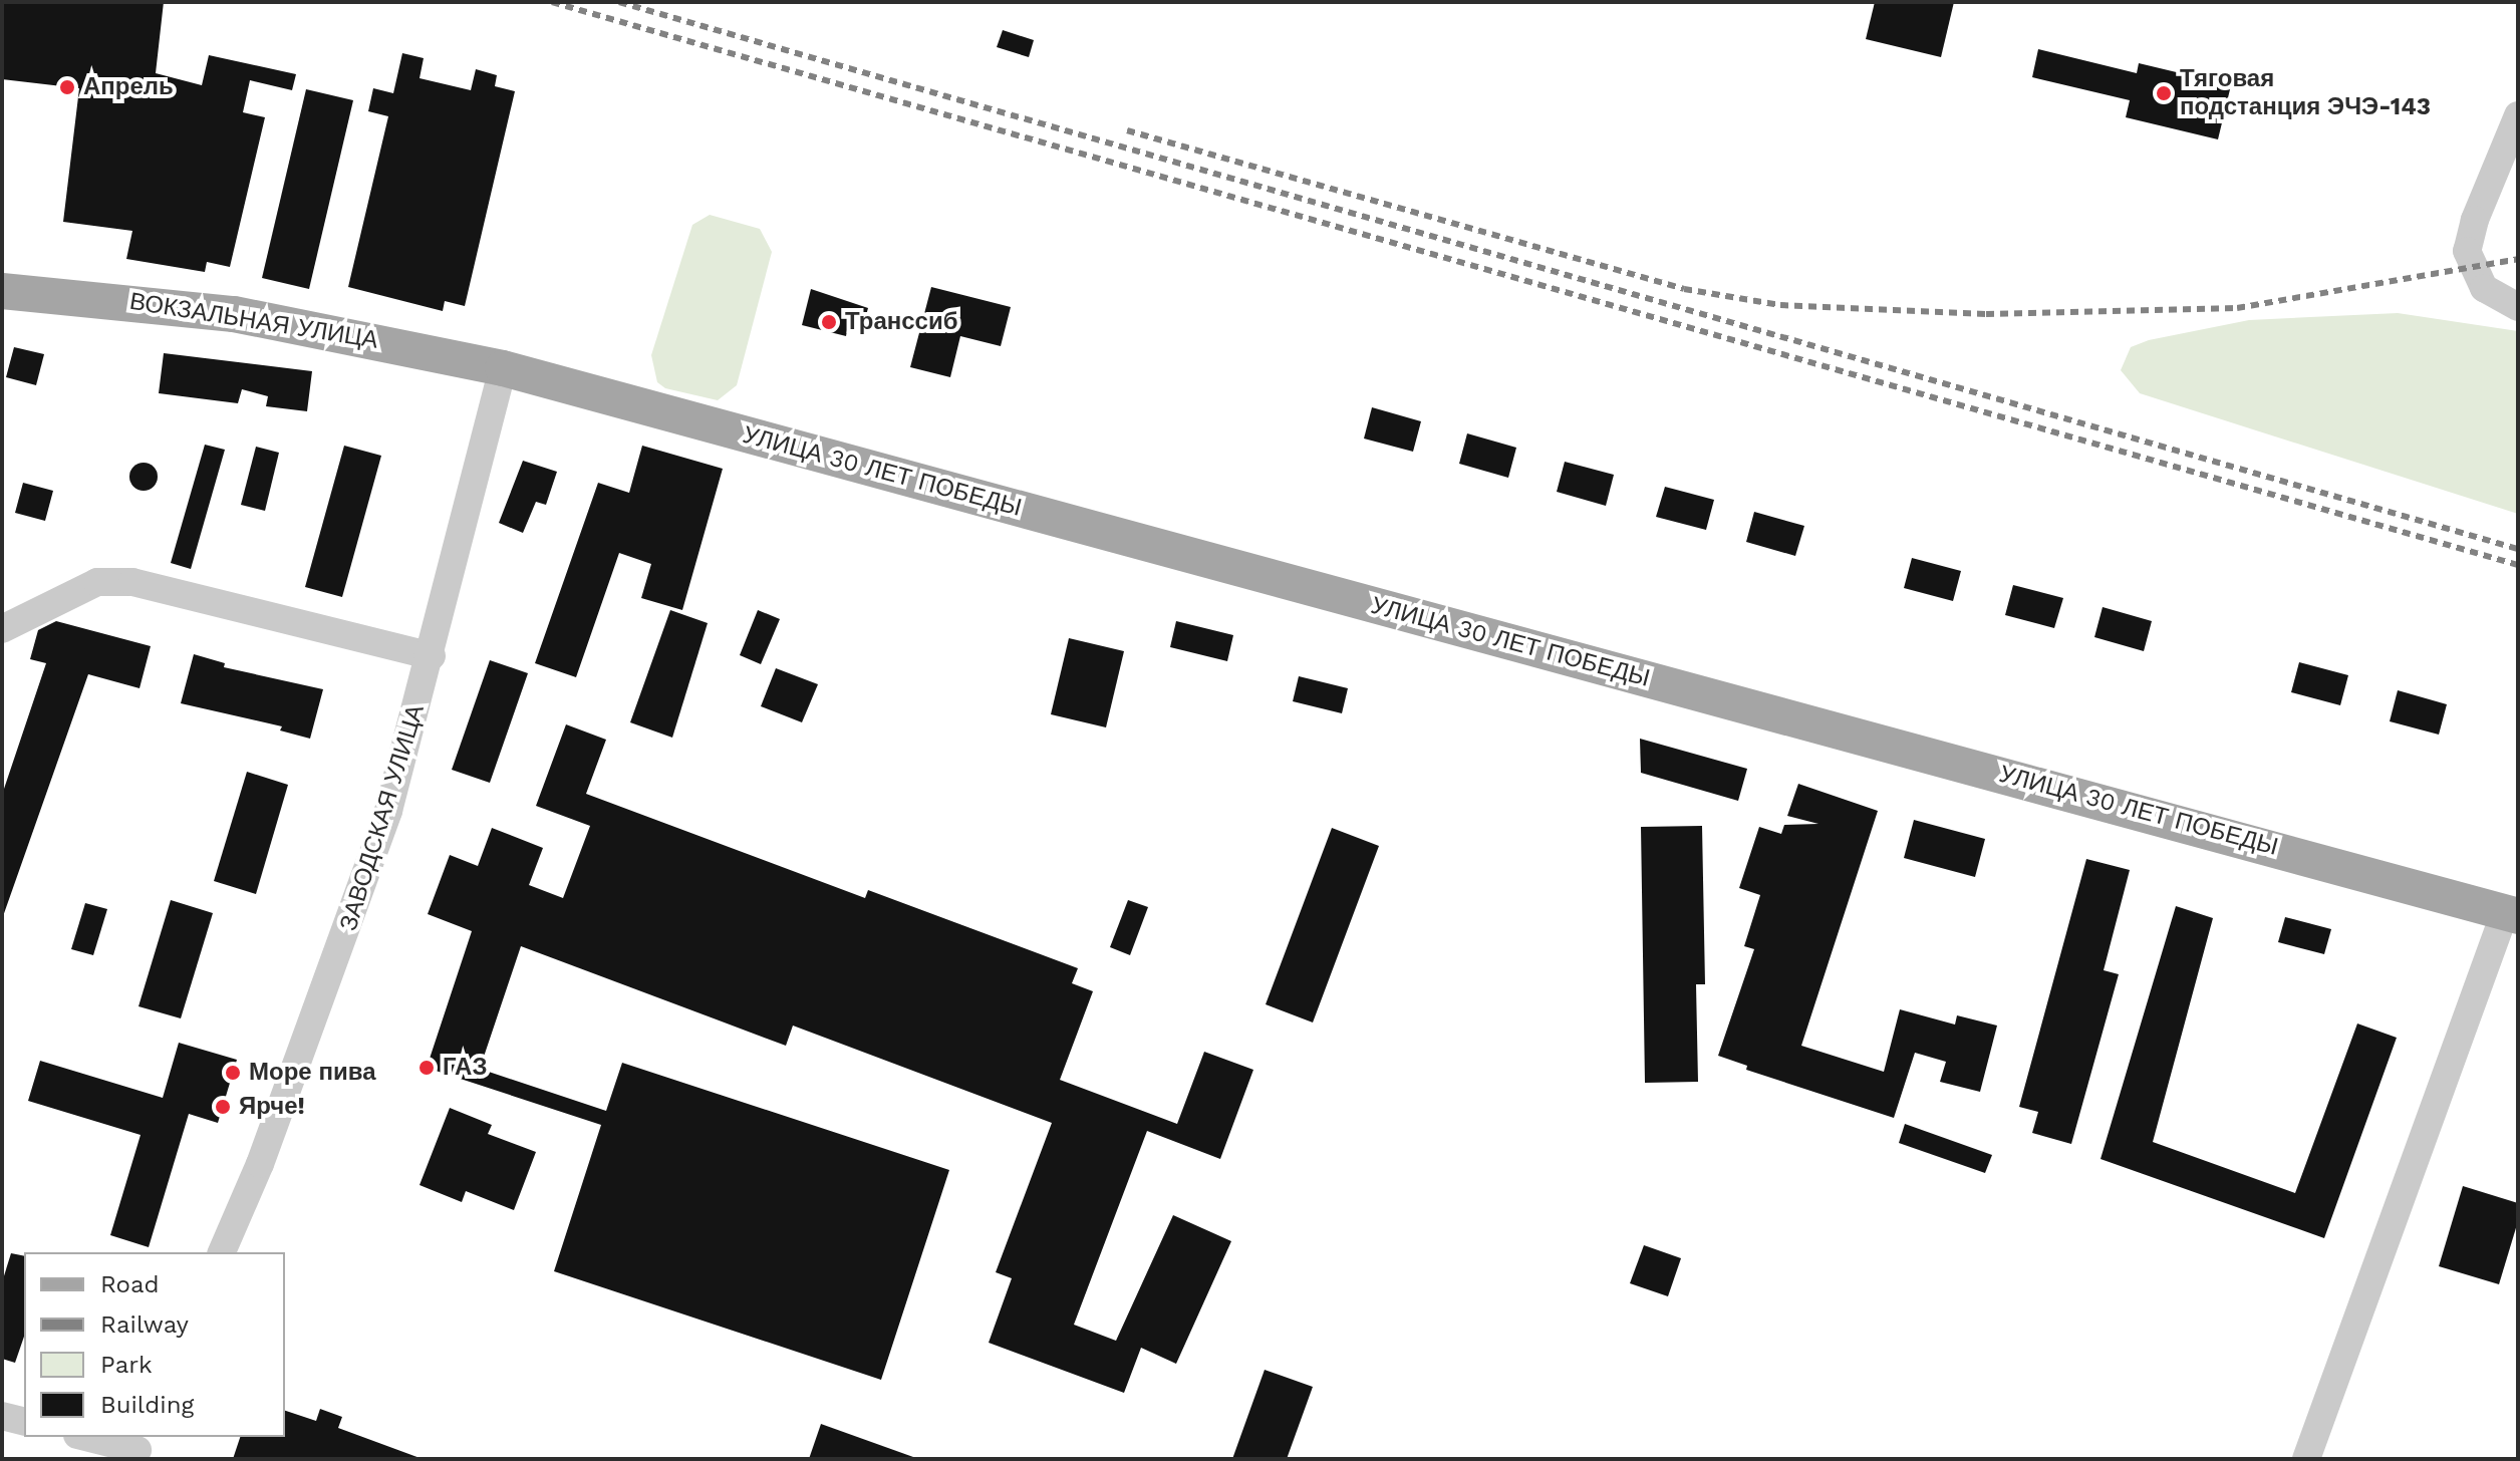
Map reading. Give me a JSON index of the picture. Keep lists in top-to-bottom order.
{
  "streets": {
    "main road": ["ВОКЗАЛЬНАЯ УЛИЦА", "УЛИЦА 30 ЛЕТ ПОБЕДЫ"],
    "street": ["ЗАВОДСКАЯ УЛИЦА"]
  },
  "crossings": [
    ["ВОКЗАЛЬНАЯ УЛИЦА", "УЛИЦА 30 ЛЕТ ПОБЕДЫ"],
    ["ВОКЗАЛЬНАЯ УЛИЦА", "ЗАВОДСКАЯ УЛИЦА"],
    ["УЛИЦА 30 ЛЕТ ПОБЕДЫ", "ЗАВОДСКАЯ УЛИЦА"]
  ],
  "places": [
    "Апрель",
    "Тяговая подстанция ЭЧЭ-143",
    "Транссиб",
    "ГАЗ",
    "Море пива",
    "Ярче!"
  ],
  "legend": [
    "Road",
    "Railway",
    "Park",
    "Building"
  ]
}
